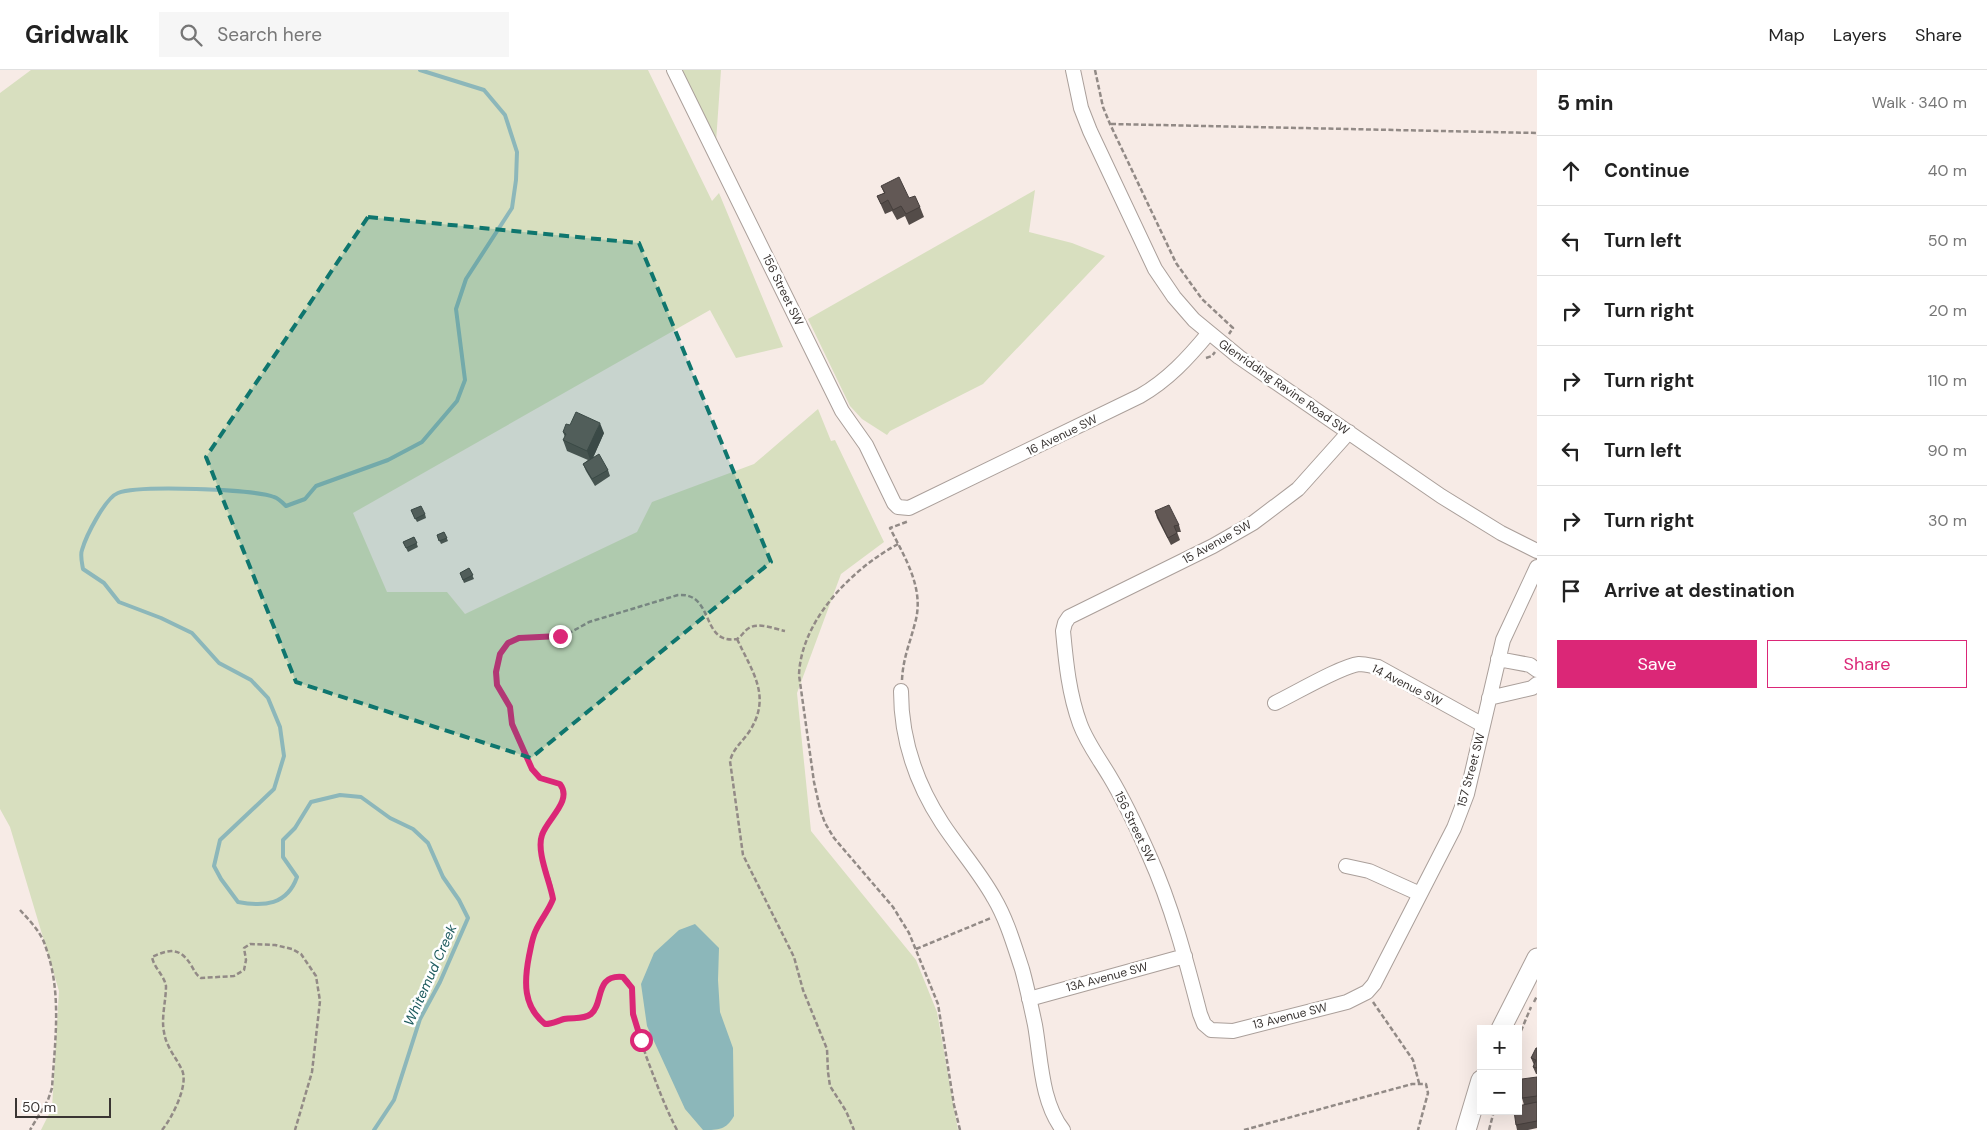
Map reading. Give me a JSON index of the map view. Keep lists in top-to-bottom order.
{
  "streets": {
    "street": [
      "156 Street SW",
      "Glenridding Ravine Road SW",
      "16 Avenue SW",
      "15 Avenue SW",
      "14 Avenue SW",
      "157 Street SW",
      "13A Avenue SW",
      "13 Avenue SW"
    ]
  },
  "crossings": [
    ["156 Street SW", "16 Avenue SW"],
    ["156 Street SW", "15 Avenue SW"],
    ["156 Street SW", "13A Avenue SW"],
    ["156 Street SW", "13 Avenue SW"],
    ["Glenridding Ravine Road SW", "16 Avenue SW"],
    ["Glenridding Ravine Road SW", "15 Avenue SW"],
    ["14 Avenue SW", "157 Street SW"],
    ["157 Street SW", "13 Avenue SW"]
  ],
  "water": ["Whitemud Creek"],
  "scale_bar": "50 m",
  "page": {
    "header": "Gridwalk",
    "search": "Search here",
    "nav": ["Map", "Layers", "Share"],
    "heading": ["5 min", "Walk · 340 m"],
    "list": [
      ["Continue", "40 m"],
      ["Turn left", "50 m"],
      ["Turn right", "20 m"],
      ["Turn right", "110 m"],
      ["Turn left", "90 m"],
      ["Turn right", "30 m"],
      "Arrive at destination"
    ],
    "buttons": ["Save", "Share"],
    "map_buttons": ["+", "−"],
    "scale": "50 m"
  }
}
